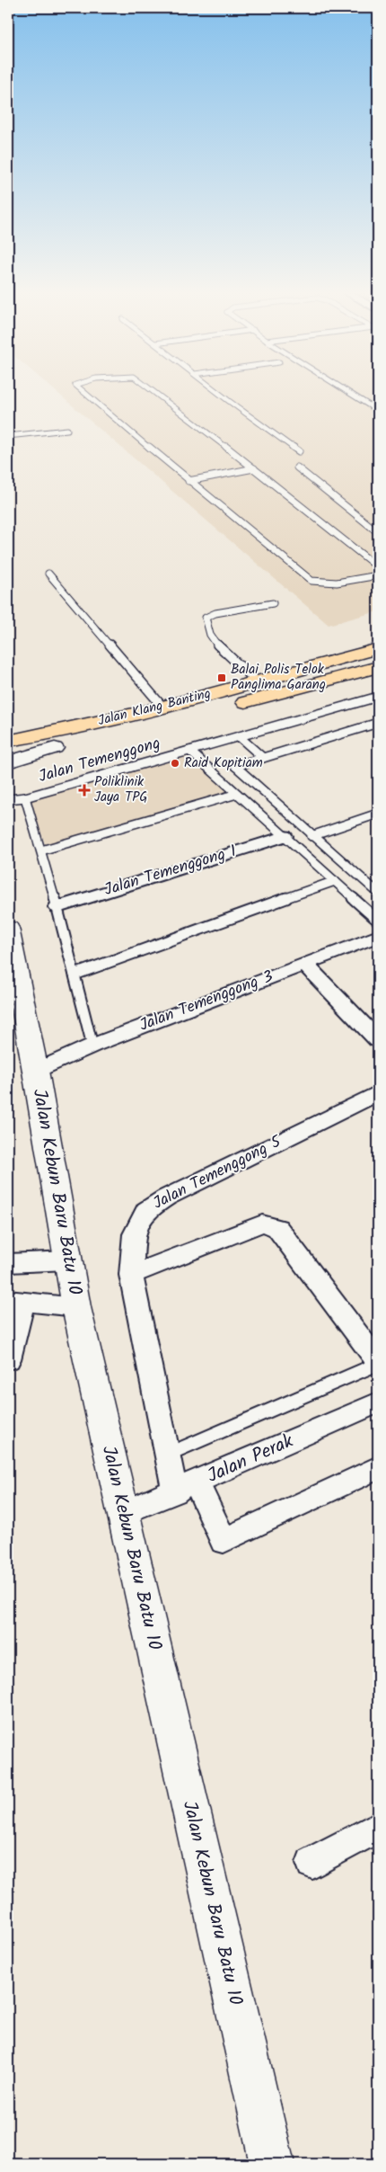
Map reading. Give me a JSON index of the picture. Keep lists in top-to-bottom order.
{
  "streets": {
    "highway": ["Jalan Klang Banting"],
    "street": [
      "Jalan Temenggong 1",
      "Jalan Temenggong 3",
      "Jalan Temenggong 5",
      "Jalan Kebun Baru Batu 10",
      "Jalan Perak"
    ],
    "lane": ["Jalan Temenggong"]
  },
  "crossings": [
    ["Jalan Temenggong", "Jalan Temenggong 1"],
    ["Jalan Temenggong", "Jalan Temenggong 3"],
    ["Jalan Temenggong 3", "Jalan Kebun Baru Batu 10"],
    ["Jalan Temenggong 5", "Jalan Perak"],
    ["Jalan Kebun Baru Batu 10", "Jalan Perak"]
  ],
  "places": {
    "transit": ["Balai Polis Telok Panglima Garang"],
    "other": ["Raid Kopitiam"],
    "health": ["Poliklinik Jaya TPG"]
  }
}
